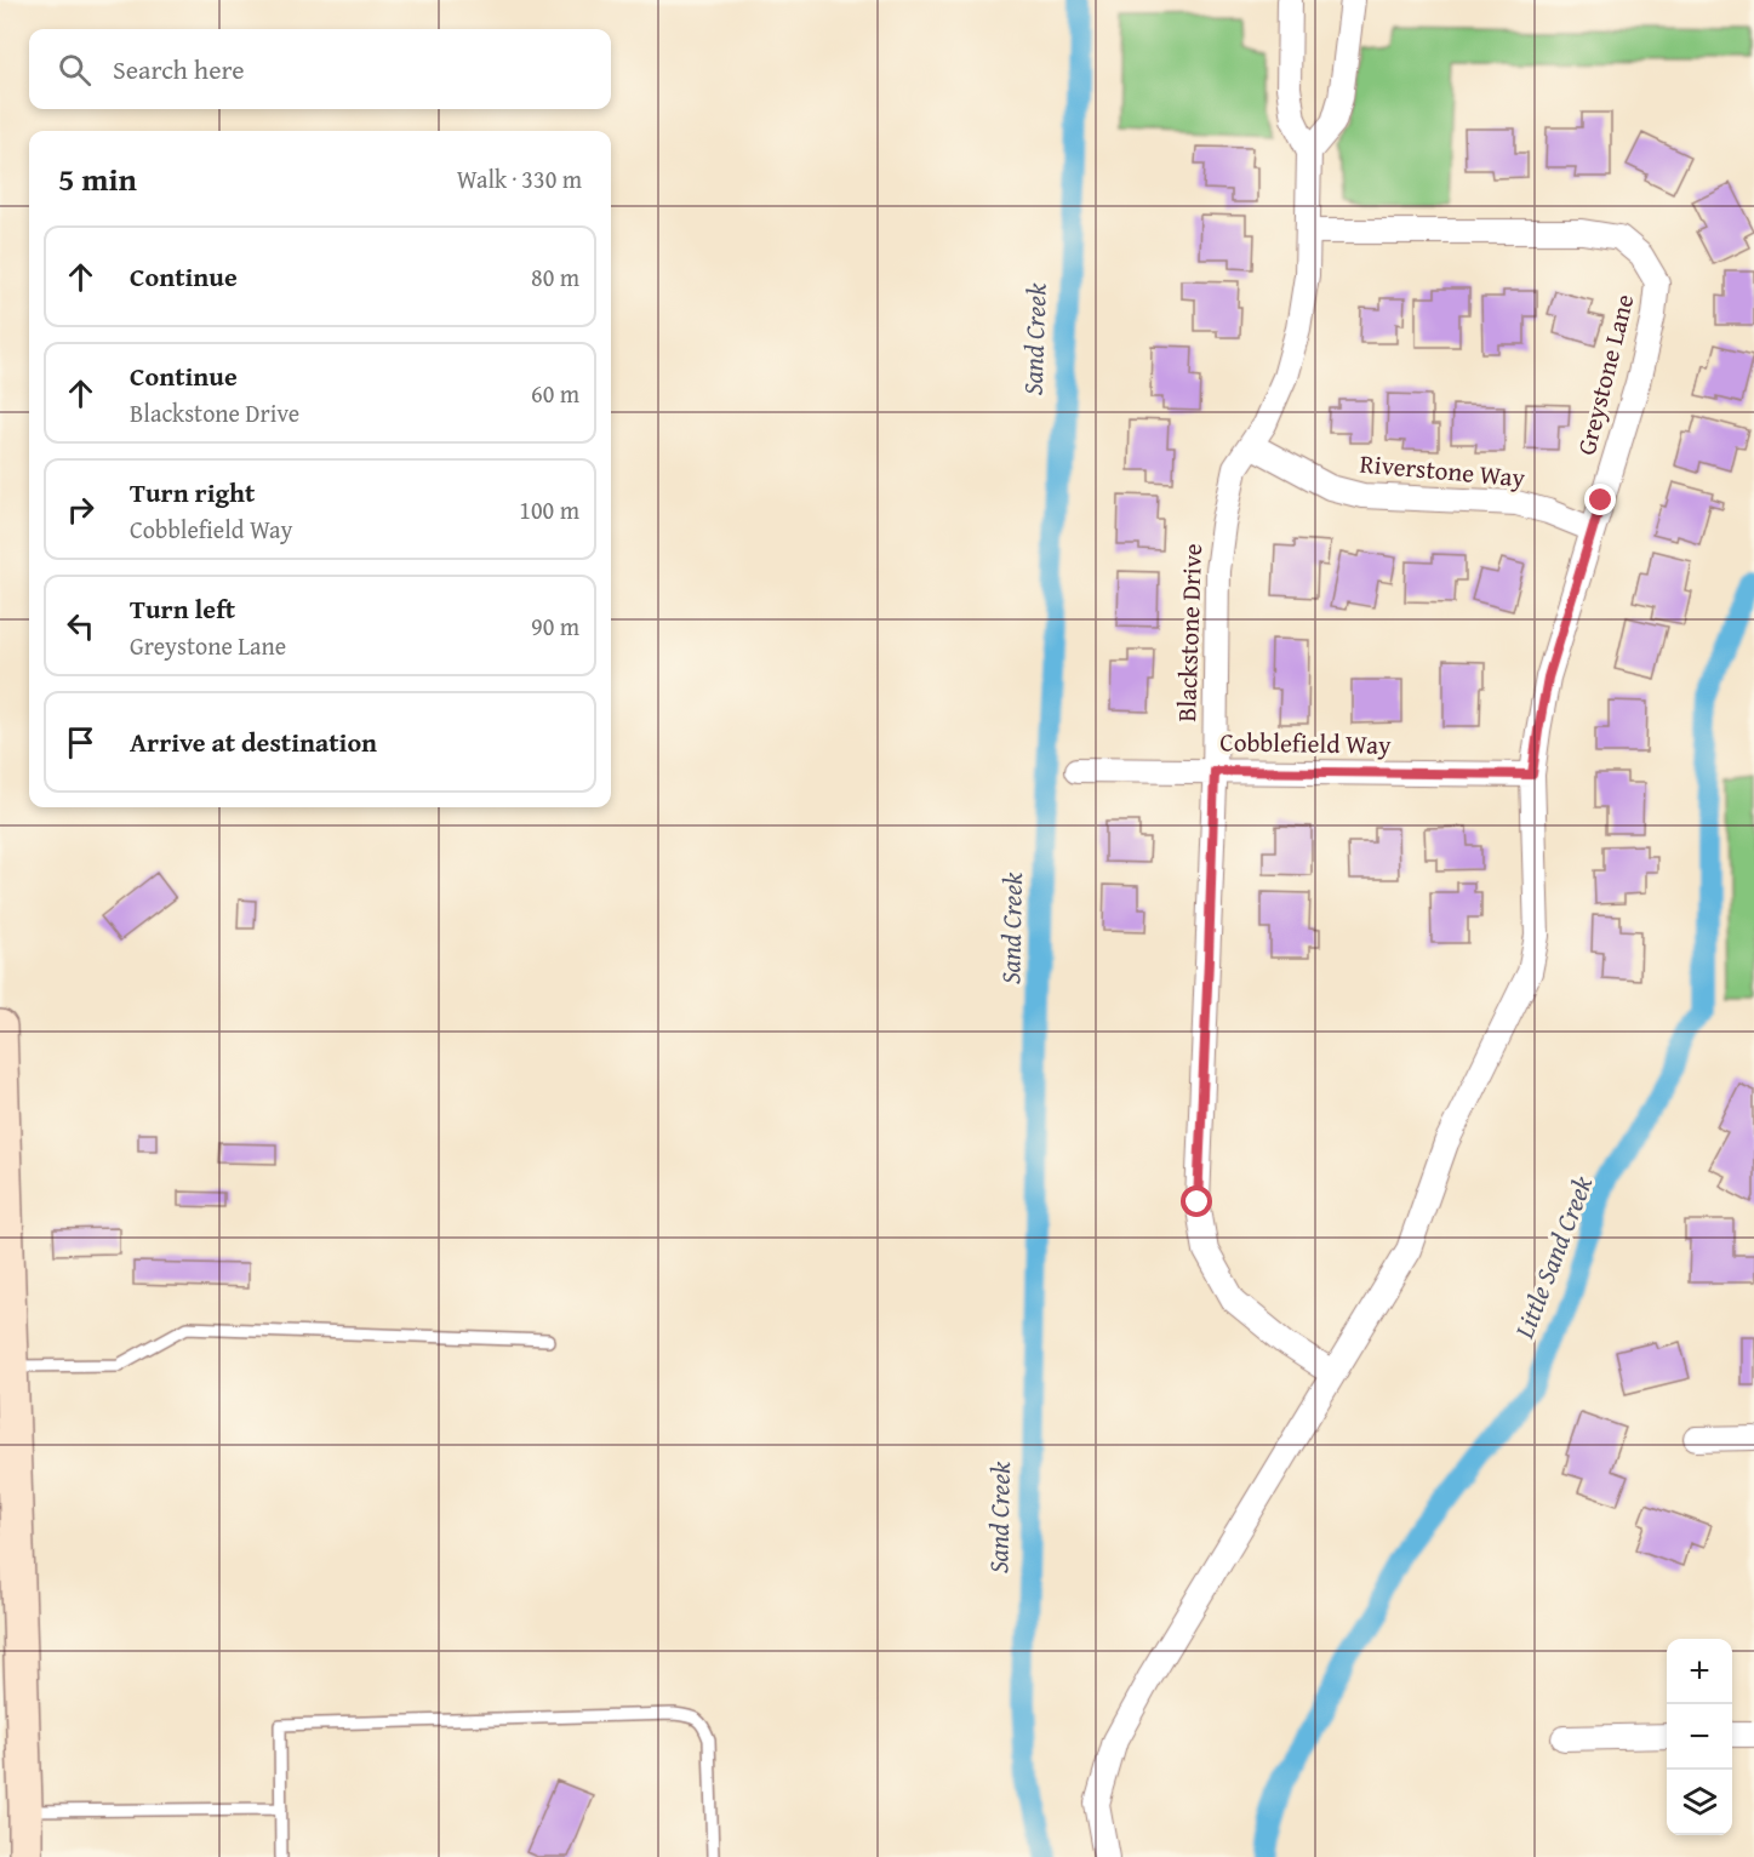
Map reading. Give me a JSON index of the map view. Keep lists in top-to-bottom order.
{
  "streets": {
    "street": [
      "Greystone Lane",
      "Riverstone Way",
      "Blackstone Drive",
      "Cobblefield Way"
    ]
  },
  "crossings": [
    ["Greystone Lane", "Riverstone Way"],
    ["Greystone Lane", "Blackstone Drive"],
    ["Greystone Lane", "Cobblefield Way"],
    ["Riverstone Way", "Blackstone Drive"],
    ["Blackstone Drive", "Cobblefield Way"]
  ],
  "water": ["Sand Creek", "Little Sand Creek"],
  "page": {
    "search": "Search here",
    "heading": ["5 min", "Walk · 330 m"],
    "list": [
      ["Continue", "80 m"],
      ["Continue", "Blackstone Drive", "60 m"],
      ["Turn right", "Cobblefield Way", "100 m"],
      ["Turn left", "Greystone Lane", "90 m"],
      "Arrive at destination"
    ],
    "map_buttons": ["+", "−"]
  }
}
